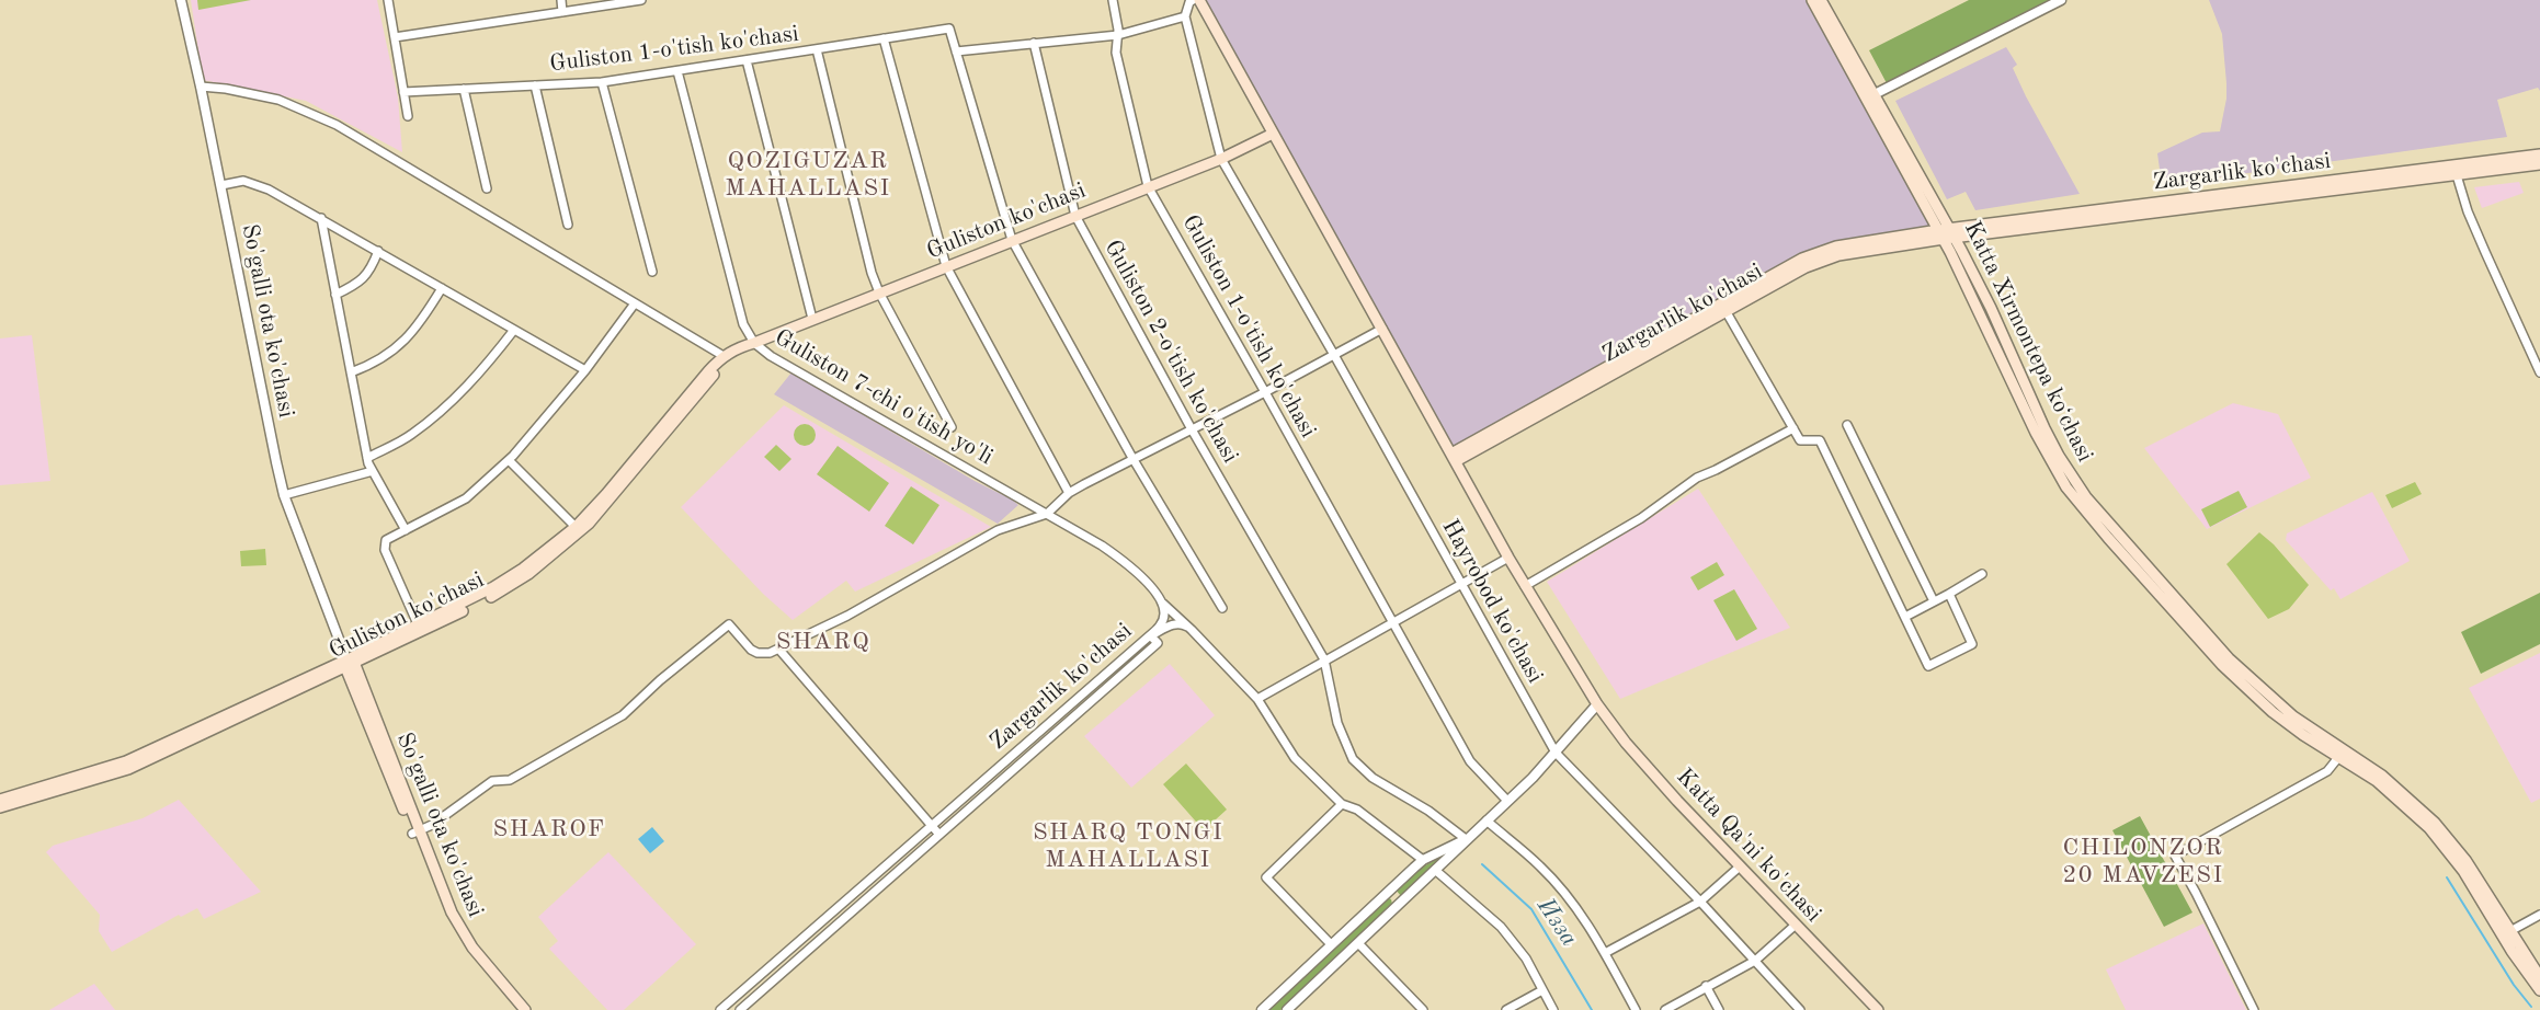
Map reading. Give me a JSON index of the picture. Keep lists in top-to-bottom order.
{
  "streets": {
    "main road": [
      "Zargarlik ko'chasi",
      "Guliston ko'chasi",
      "So'galli ota ko'chasi",
      "Katta Xirmontepa koʻchasi",
      "Katta Qa'ni ko'chasi"
    ],
    "street": [
      "Guliston 1-o'tish ko'chasi",
      "Guliston 2-o'tish ko'chasi",
      "Guliston 7-chi o'tish yo'li",
      "Hayrobod ko'chasi"
    ]
  },
  "crossings": [
    ["Guliston 1-o'tish ko'chasi", "Guliston ko'chasi"],
    ["Guliston 1-o'tish ko'chasi", "Guliston 7-chi o'tish yo'li"],
    ["Zargarlik ko'chasi", "Katta Xirmontepa koʻchasi"],
    ["Zargarlik ko'chasi", "Katta Qa'ni ko'chasi"],
    ["Guliston ko'chasi", "So'galli ota ko'chasi"],
    ["Guliston ko'chasi", "Guliston 2-o'tish ko'chasi"],
    ["Guliston ko'chasi", "Guliston 7-chi o'tish yo'li"],
    ["Guliston ko'chasi", "Hayrobod ko'chasi"],
    ["Guliston ko'chasi", "Katta Qa'ni ko'chasi"]
  ],
  "districts": [
    "QOZIGUZAR MAHALLASI",
    "SHARQ",
    "SHAROF",
    "SHARQ TONGI MAHALLASI",
    "CHILONZOR 20 MAVZESI"
  ],
  "water": ["Изза"]
}
